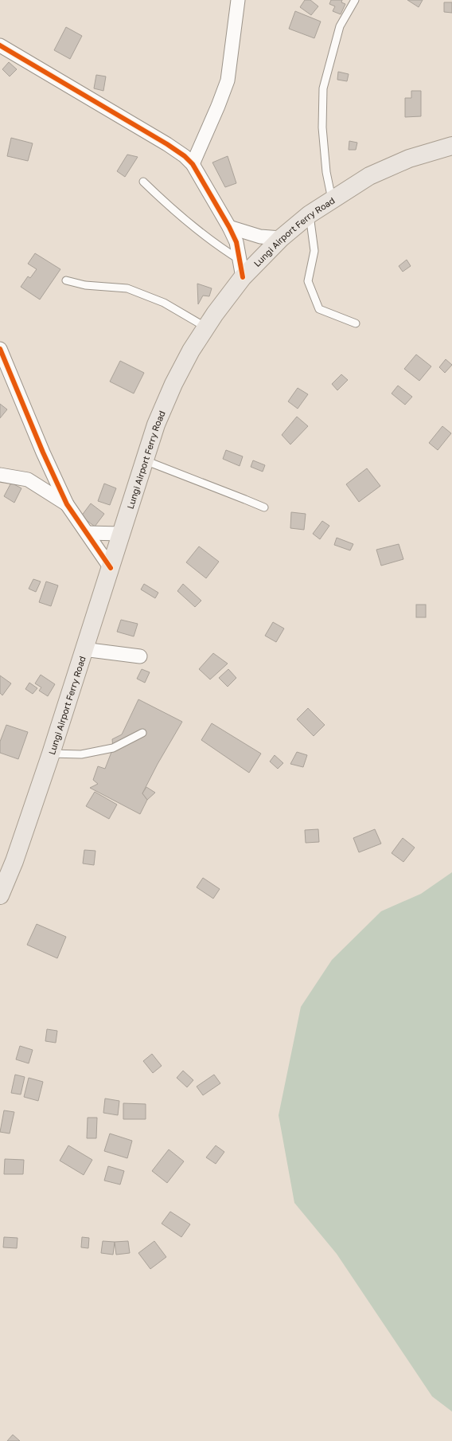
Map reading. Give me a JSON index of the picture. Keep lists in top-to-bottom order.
{
  "streets": {
    "main road": ["Lungi Airport Ferry Road"]
  }
}
